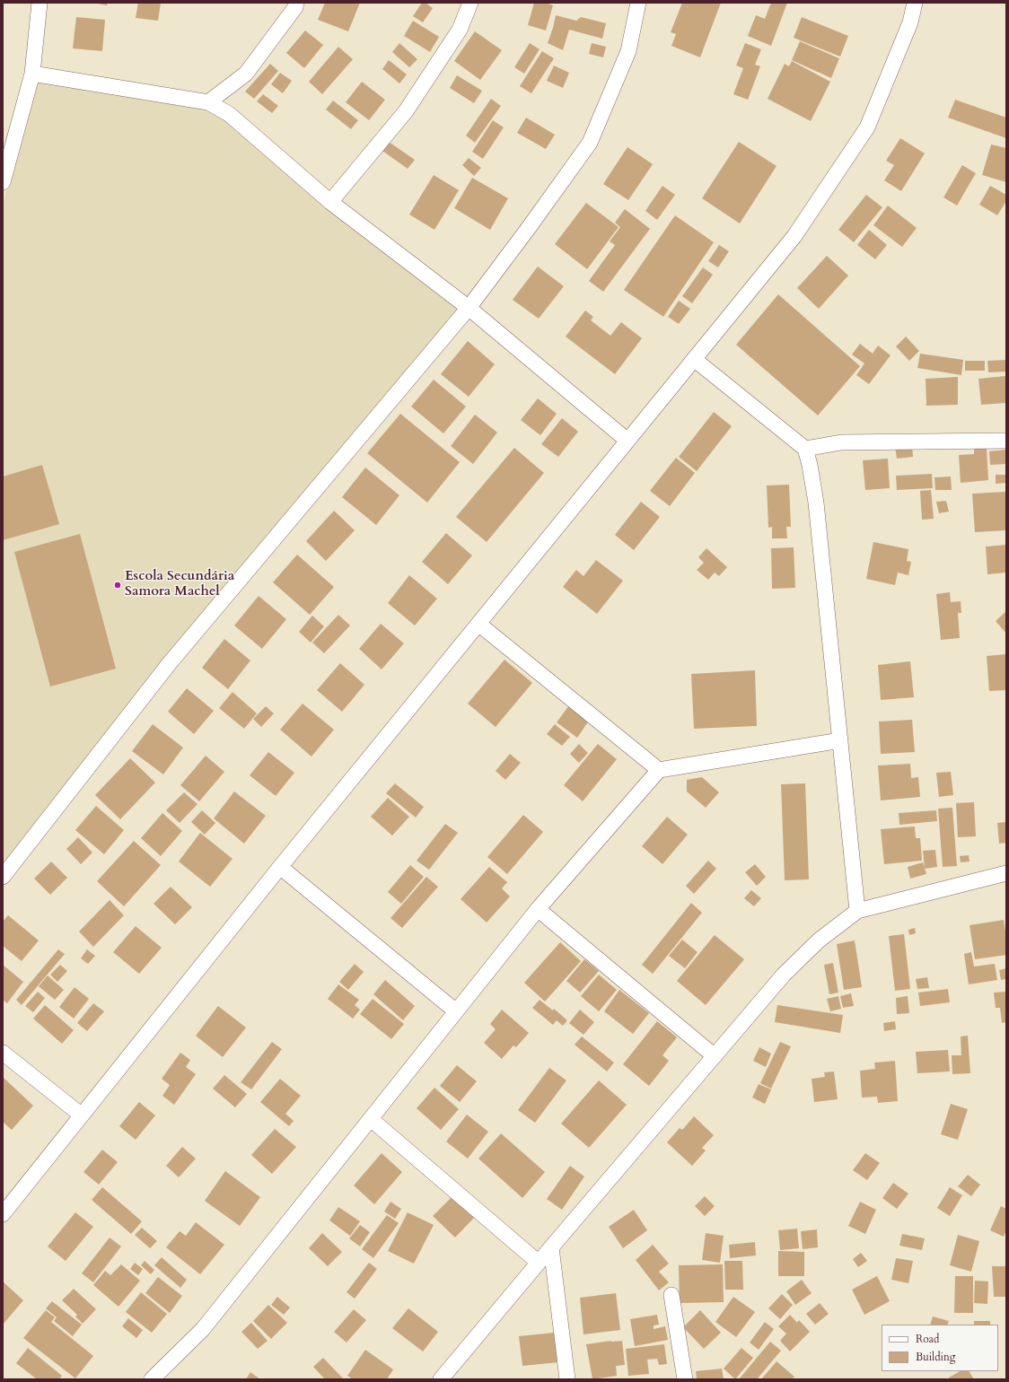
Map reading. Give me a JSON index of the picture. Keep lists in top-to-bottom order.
{
  "places": ["Escola Secundária Samora Machel"],
  "legend": ["Road", "Building"]
}
